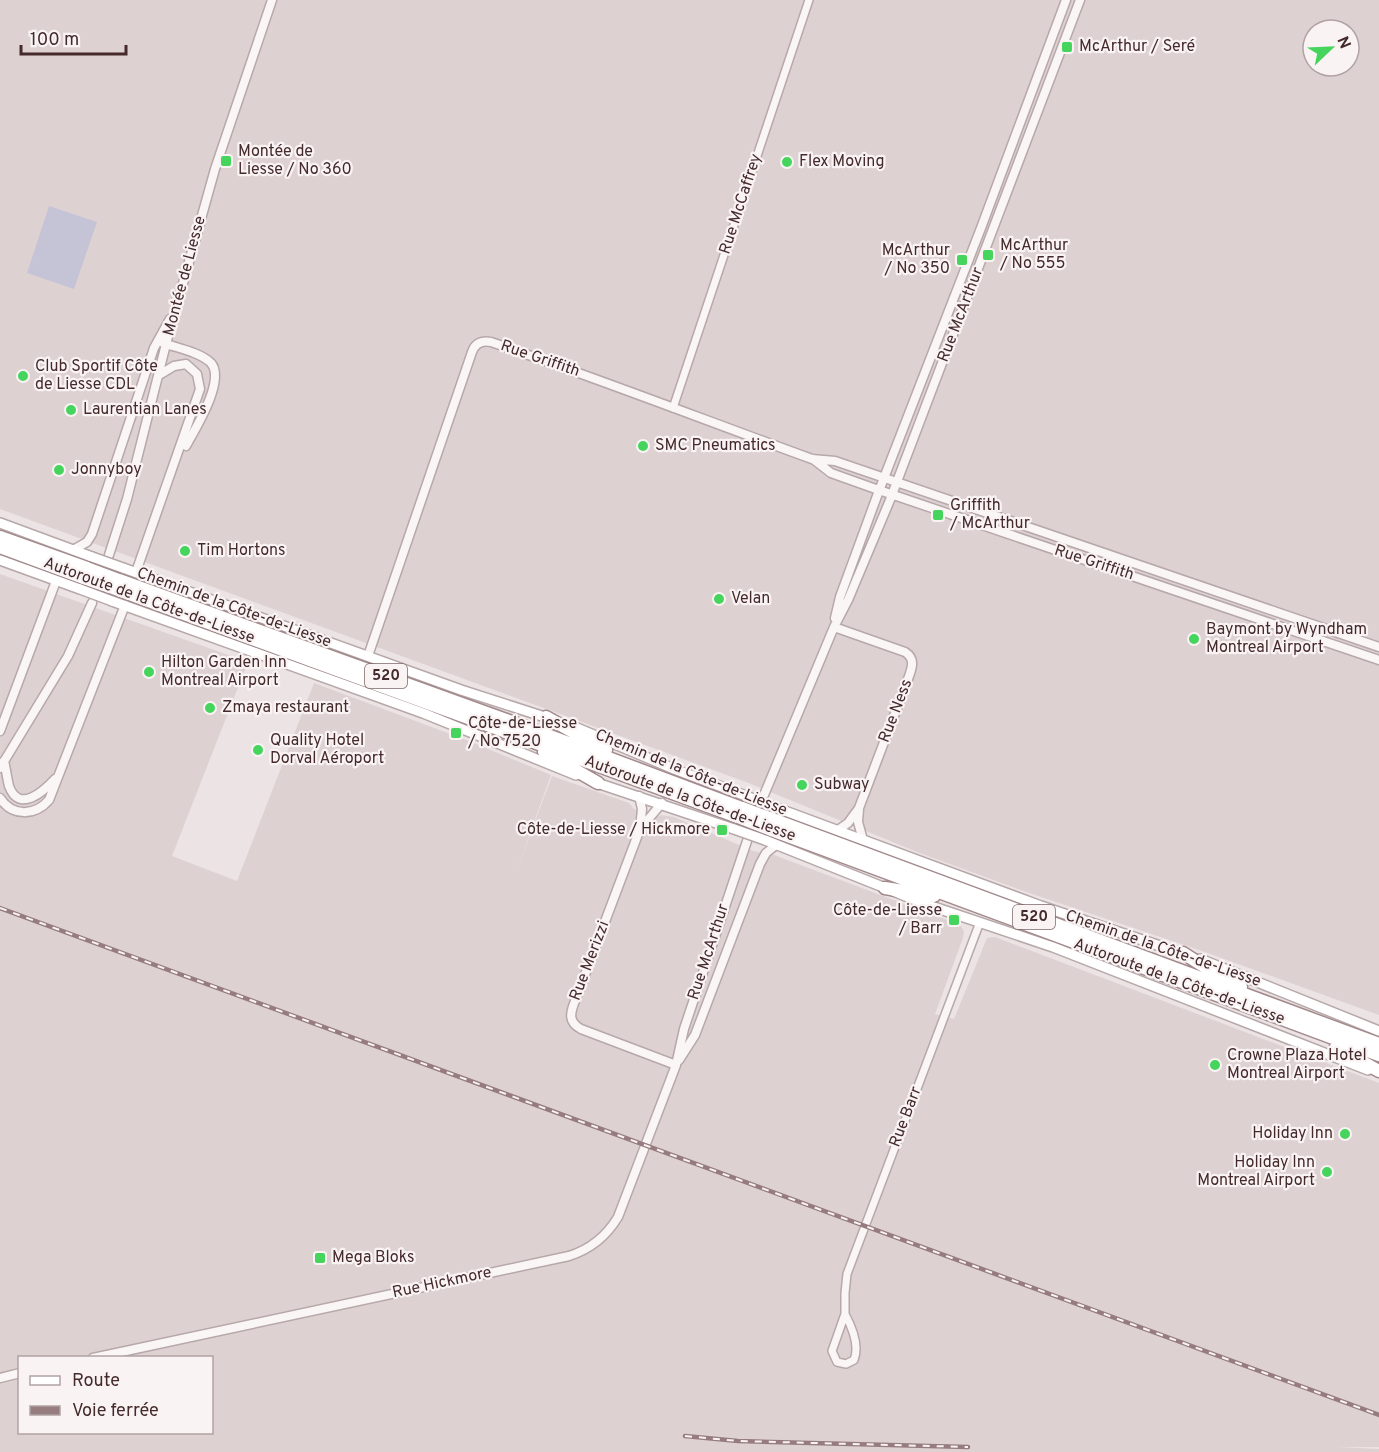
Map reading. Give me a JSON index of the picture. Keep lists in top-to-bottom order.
{
  "streets": {
    "highway": ["Autoroute de la Côte-de-Liesse", "520"],
    "main road": ["Chemin de la Côte-de-Liesse"],
    "street": [
      "Rue McCaffrey",
      "Montée de Liesse",
      "Rue McArthur",
      "Rue Griffith",
      "Rue Ness",
      "Rue Merizzi",
      "Rue Barr",
      "Rue Hickmore"
    ]
  },
  "crossings": [
    ["Rue McCaffrey", "Rue Griffith"],
    ["Rue McArthur", "Rue Griffith"],
    ["Rue McArthur", "Rue Ness"],
    ["Rue McArthur", "Rue Merizzi"],
    ["Rue McArthur", "Rue Hickmore"],
    ["Rue Griffith", "Chemin de la Côte-de-Liesse"],
    ["Autoroute de la Côte-de-Liesse", "Chemin de la Côte-de-Liesse"],
    ["Chemin de la Côte-de-Liesse", "Rue Ness"],
    ["Chemin de la Côte-de-Liesse", "Rue Merizzi"],
    ["Chemin de la Côte-de-Liesse", "Rue Barr"],
    ["Rue Merizzi", "Rue Hickmore"]
  ],
  "places": {
    "transit": [
      "McArthur / Seré",
      "Montée de Liesse / No 360",
      "McArthur / No 555",
      "McArthur / No 350",
      "Griffith / McArthur",
      "Côte-de-Liesse / No 7520",
      "Côte-de-Liesse / Hickmore",
      "Côte-de-Liesse / Barr",
      "Mega Bloks"
    ],
    "other": [
      "Flex Moving",
      "Club Sportif Côte de Liesse CDL",
      "Laurentian Lanes",
      "SMC Pneumatics",
      "Jonnyboy",
      "Tim Hortons",
      "Velan",
      "Baymont by Wyndham Montreal Airport",
      "Hilton Garden Inn Montreal Airport",
      "Zmaya restaurant",
      "Quality Hotel Dorval Aéroport",
      "Subway",
      "Crowne Plaza Hotel Montreal Airport",
      "Holiday Inn",
      "Holiday Inn Montreal Airport"
    ]
  },
  "legend": ["Route", "Voie ferrée"],
  "scale_bar": "100 m",
  "north": "top right"
}
